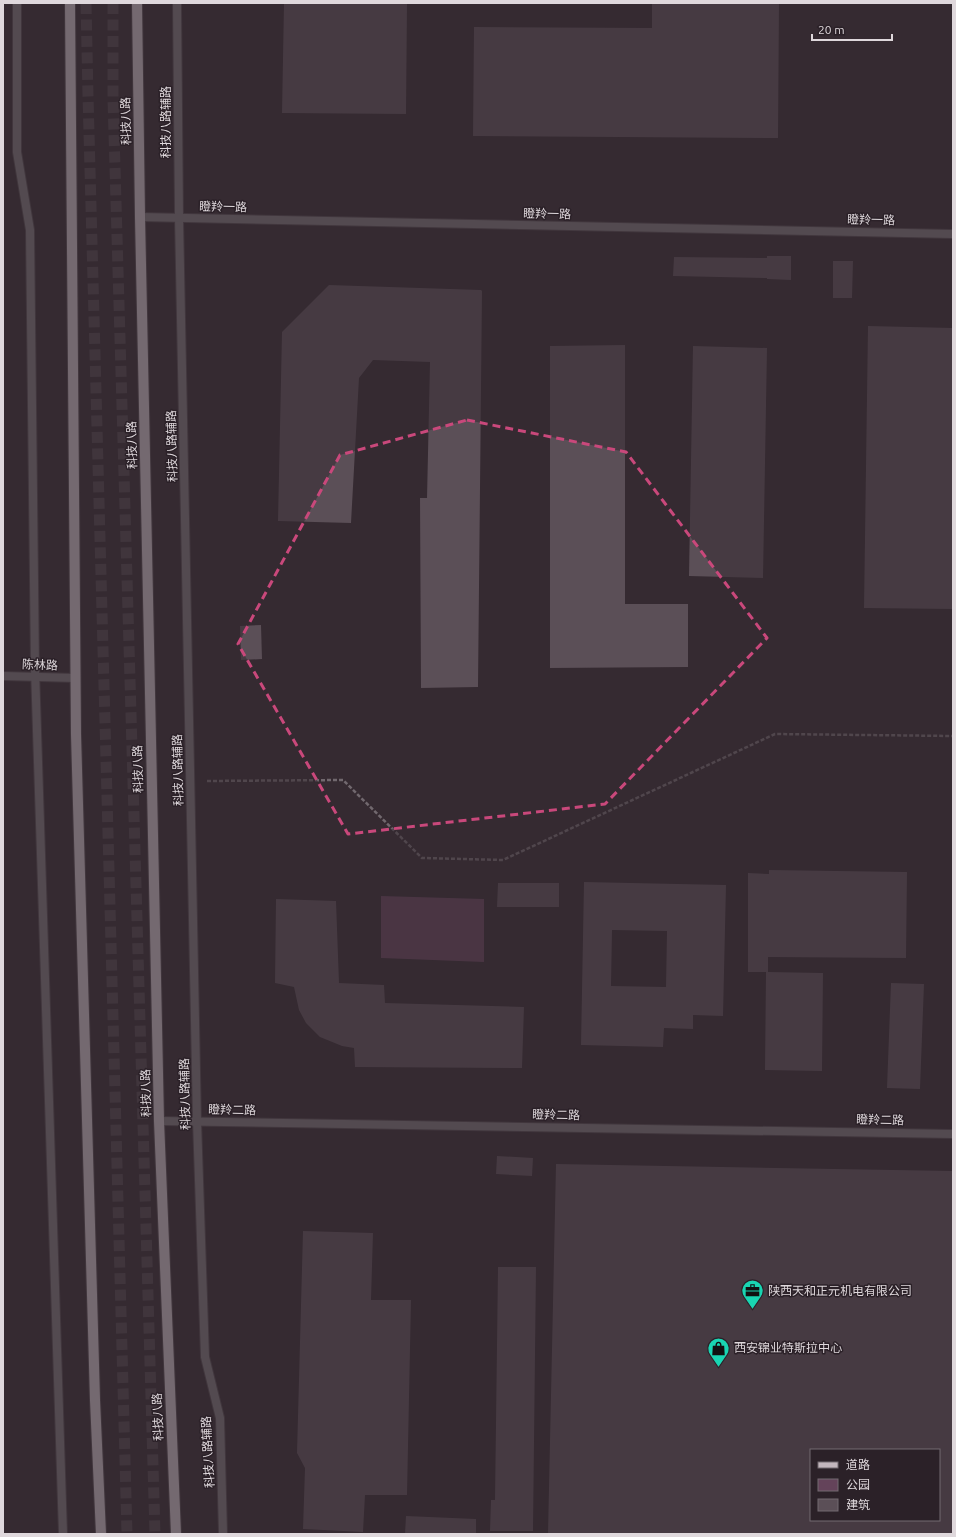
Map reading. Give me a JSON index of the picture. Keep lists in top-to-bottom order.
{
  "streets": {
    "main road": ["科技八路"],
    "street": [
      "科技八路辅路",
      "瞪羚一路",
      "陈林路",
      "瞪羚二路"
    ]
  },
  "crossings": [
    ["科技八路", "瞪羚一路"],
    ["科技八路", "瞪羚二路"],
    ["科技八路辅路", "瞪羚一路"],
    ["科技八路辅路", "瞪羚二路"]
  ],
  "places": {
    "office": ["陕西天和正元机电有限公司"],
    "shop": ["西安锦业特斯拉中心"]
  },
  "legend": ["道路", "公园", "建筑"],
  "scale_bar": "20 m"
}
